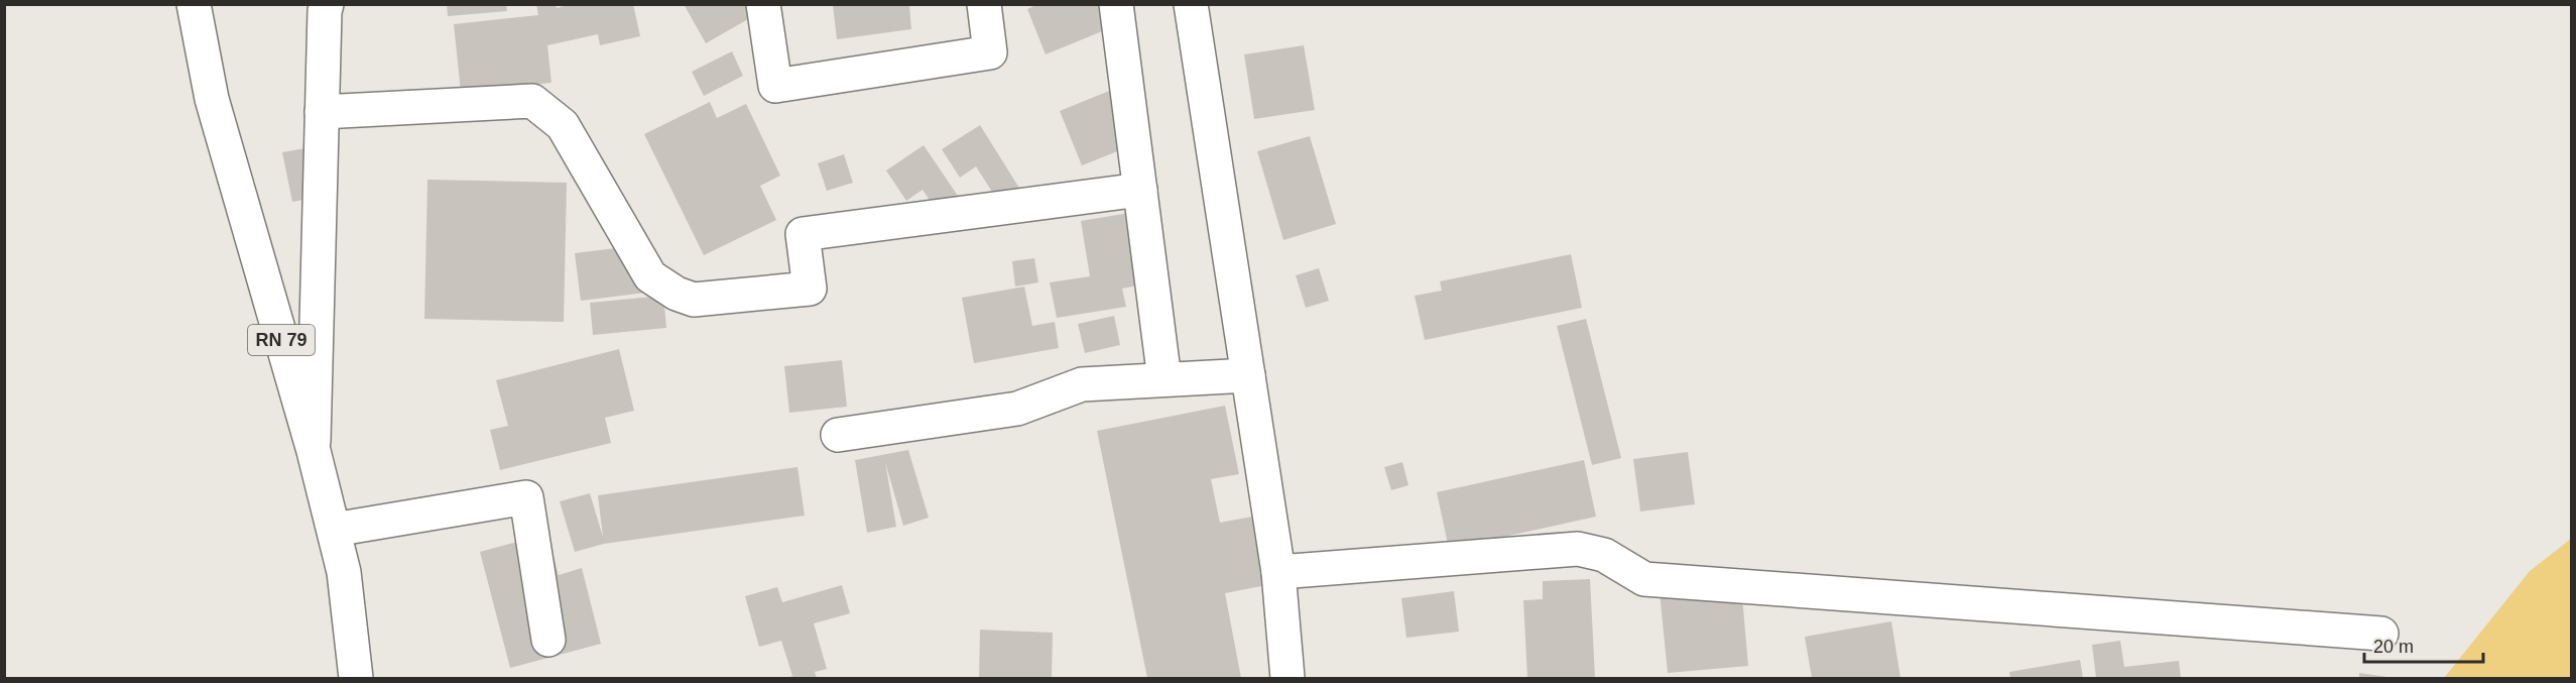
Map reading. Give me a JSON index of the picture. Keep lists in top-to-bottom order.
{
  "streets": {
    "street": ["RN 79"]
  },
  "scale_bar": "20 m"
}
